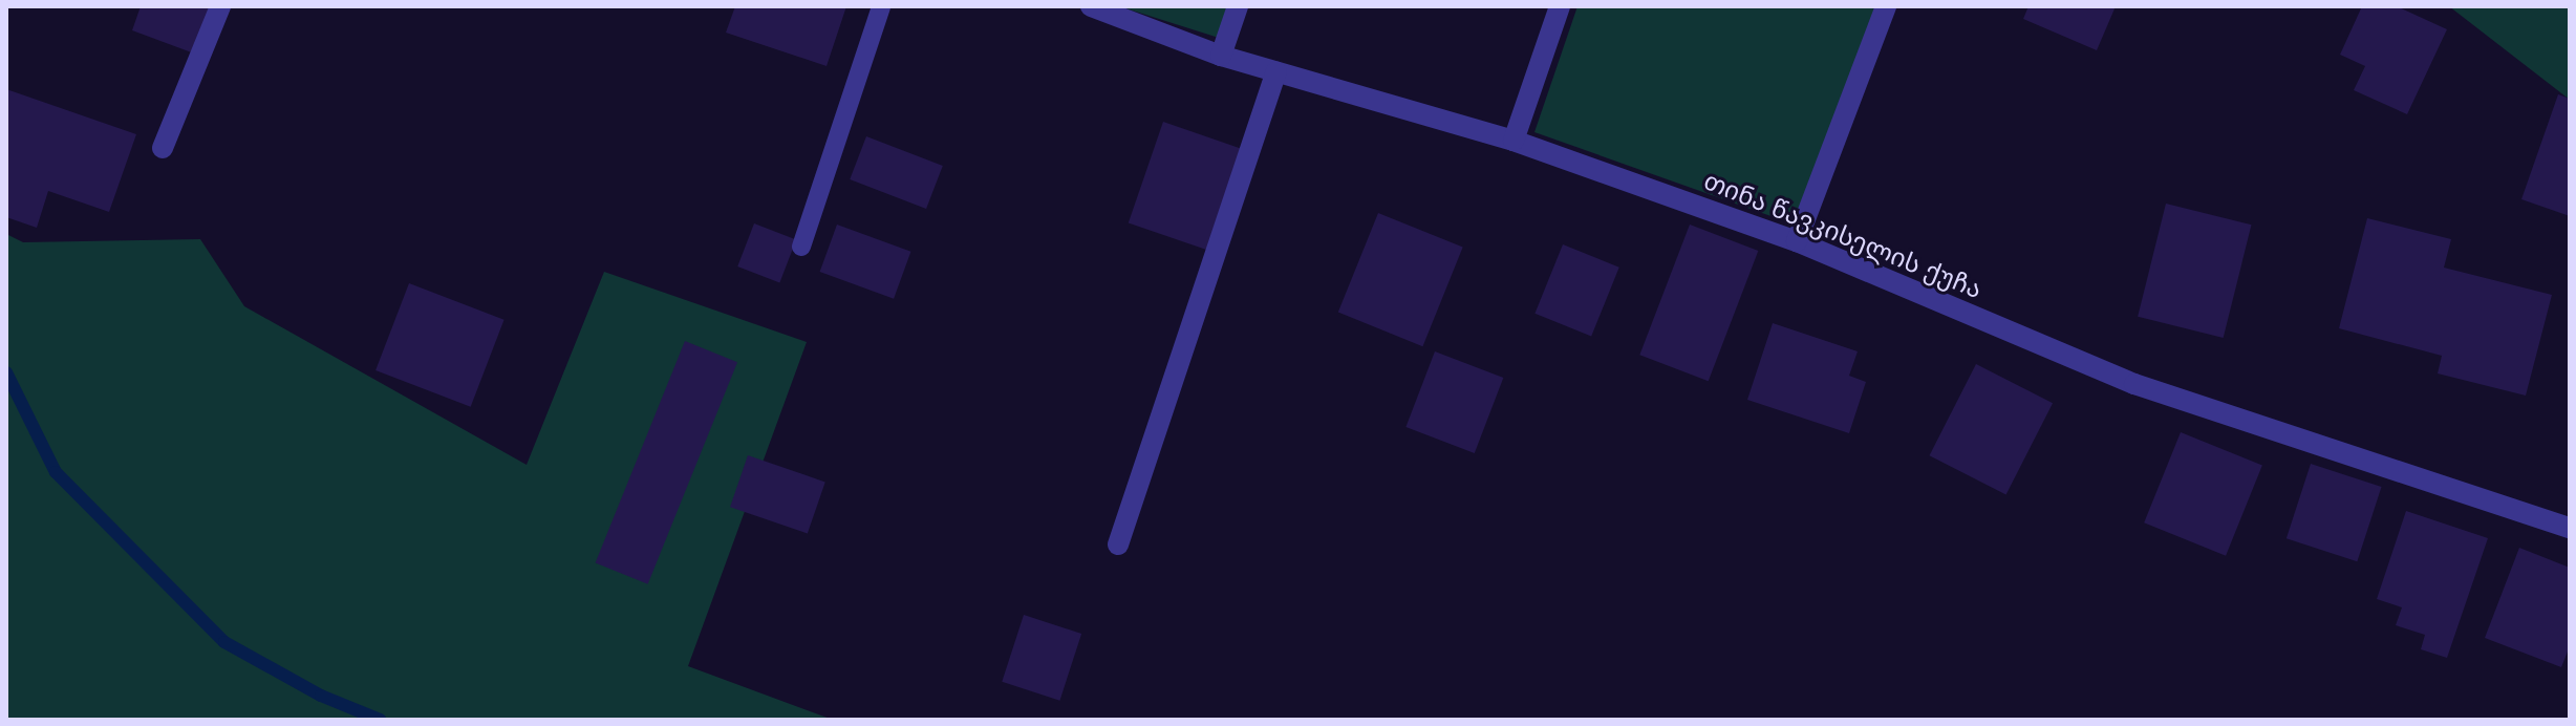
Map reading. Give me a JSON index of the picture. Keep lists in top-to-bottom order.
{
  "streets": {
    "street": ["თინა წავკისელის ქუჩა"]
  }
}
